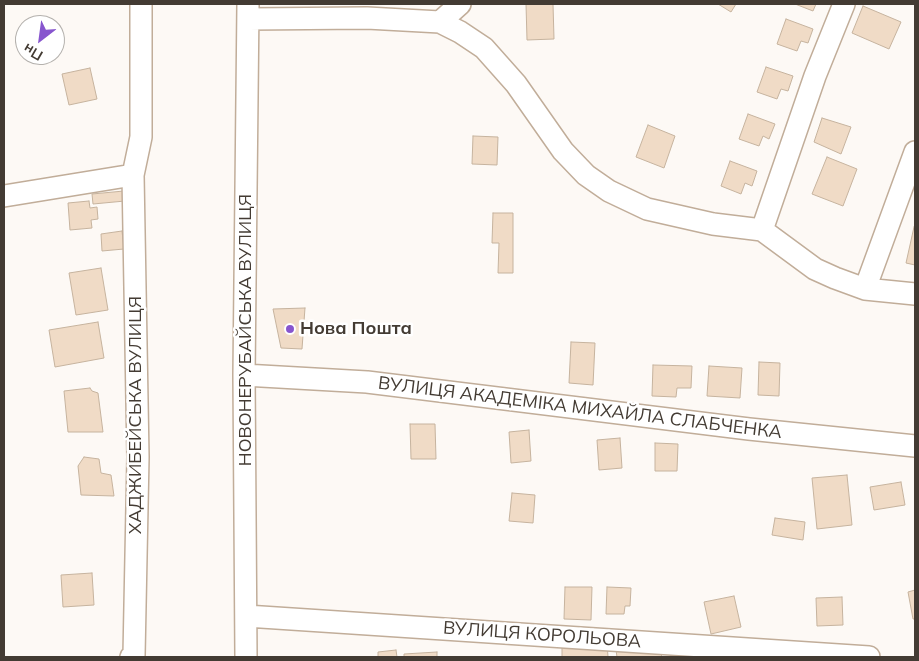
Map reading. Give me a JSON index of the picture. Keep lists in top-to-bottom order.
{
  "streets": {
    "street": [
      "НОВОНЕРУБАЙСЬКА ВУЛИЦЯ",
      "ВУЛИЦЯ АКАДЕМІКА МИХАЙЛА СЛАБЧЕНКА",
      "ХАДЖИБЕЙСЬКА ВУЛИЦЯ",
      "ВУЛИЦЯ КОРОЛЬОВА"
    ]
  },
  "crossings": [
    ["НОВОНЕРУБАЙСЬКА ВУЛИЦЯ", "ВУЛИЦЯ АКАДЕМІКА МИХАЙЛА СЛАБЧЕНКА"],
    ["НОВОНЕРУБАЙСЬКА ВУЛИЦЯ", "ВУЛИЦЯ КОРОЛЬОВА"]
  ],
  "places": ["Нова Пошта"],
  "north": "bottom left"
}
